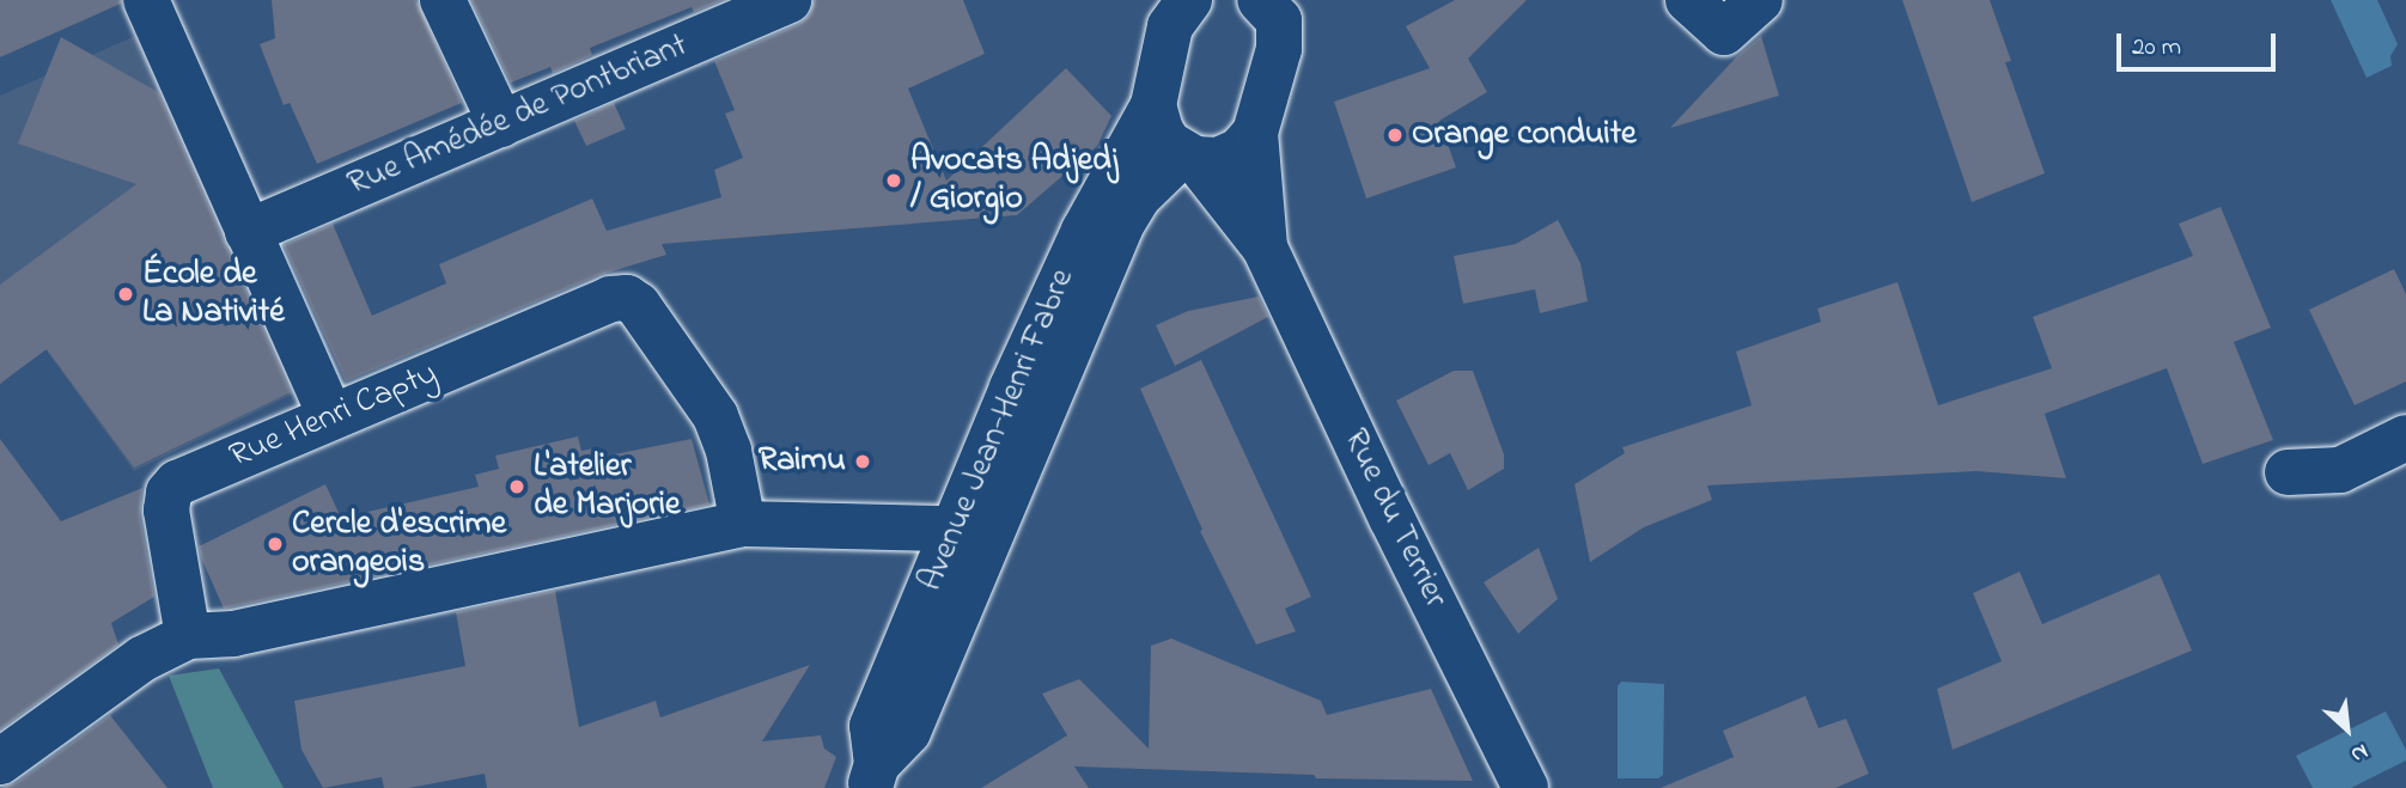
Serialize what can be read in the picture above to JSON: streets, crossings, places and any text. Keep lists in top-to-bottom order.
{
  "streets": {
    "street": [
      "Rue Amédée de Pontbriant",
      "Rue Henri Capty",
      "Avenue Jean-Henri Fabre",
      "Rue du Terrier"
    ]
  },
  "crossings": [
    ["Avenue Jean-Henri Fabre", "Rue du Terrier"]
  ],
  "places": [
    "Orange conduite",
    "Avocats Adjedj / Giorgio",
    "École de La Nativité",
    "Raimu",
    "L'atelier de Marjorie",
    "Cercle d'escrime orangeois"
  ],
  "scale_bar": "20 m",
  "north": "bottom right"
}
